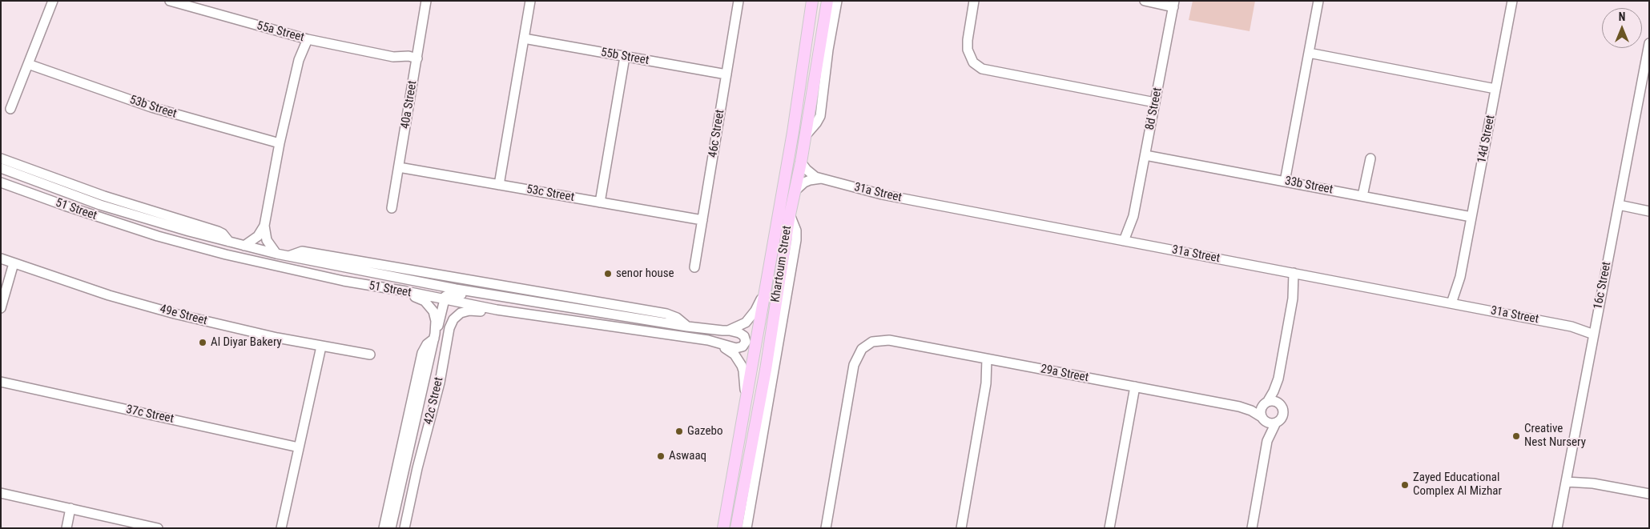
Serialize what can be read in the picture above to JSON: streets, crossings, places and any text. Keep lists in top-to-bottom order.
{
  "streets": {
    "main road": ["Khartoum Street"],
    "street": [
      "55a Street",
      "55b Street",
      "40a Street",
      "53b Street",
      "8d Street",
      "46c Street",
      "14d Street",
      "33b Street",
      "31a Street",
      "53c Street",
      "51 Street",
      "16c Street",
      "49e Street",
      "29a Street",
      "42c Street",
      "37c Street"
    ]
  },
  "crossings": [
    ["55a Street", "40a Street"],
    ["55b Street", "46c Street"],
    ["40a Street", "53c Street"],
    ["8d Street", "33b Street"],
    ["8d Street", "31a Street"],
    ["46c Street", "53c Street"],
    ["14d Street", "33b Street"],
    ["14d Street", "31a Street"],
    ["31a Street", "Khartoum Street"],
    ["31a Street", "16c Street"],
    ["51 Street", "Khartoum Street"],
    ["51 Street", "42c Street"]
  ],
  "places": [
    "senor house",
    "Al Diyar Bakery",
    "Gazebo",
    "Creative Nest Nursery",
    "Aswaaq",
    "Zayed Educational Complex Al Mizhar"
  ],
  "north": "top"
}
